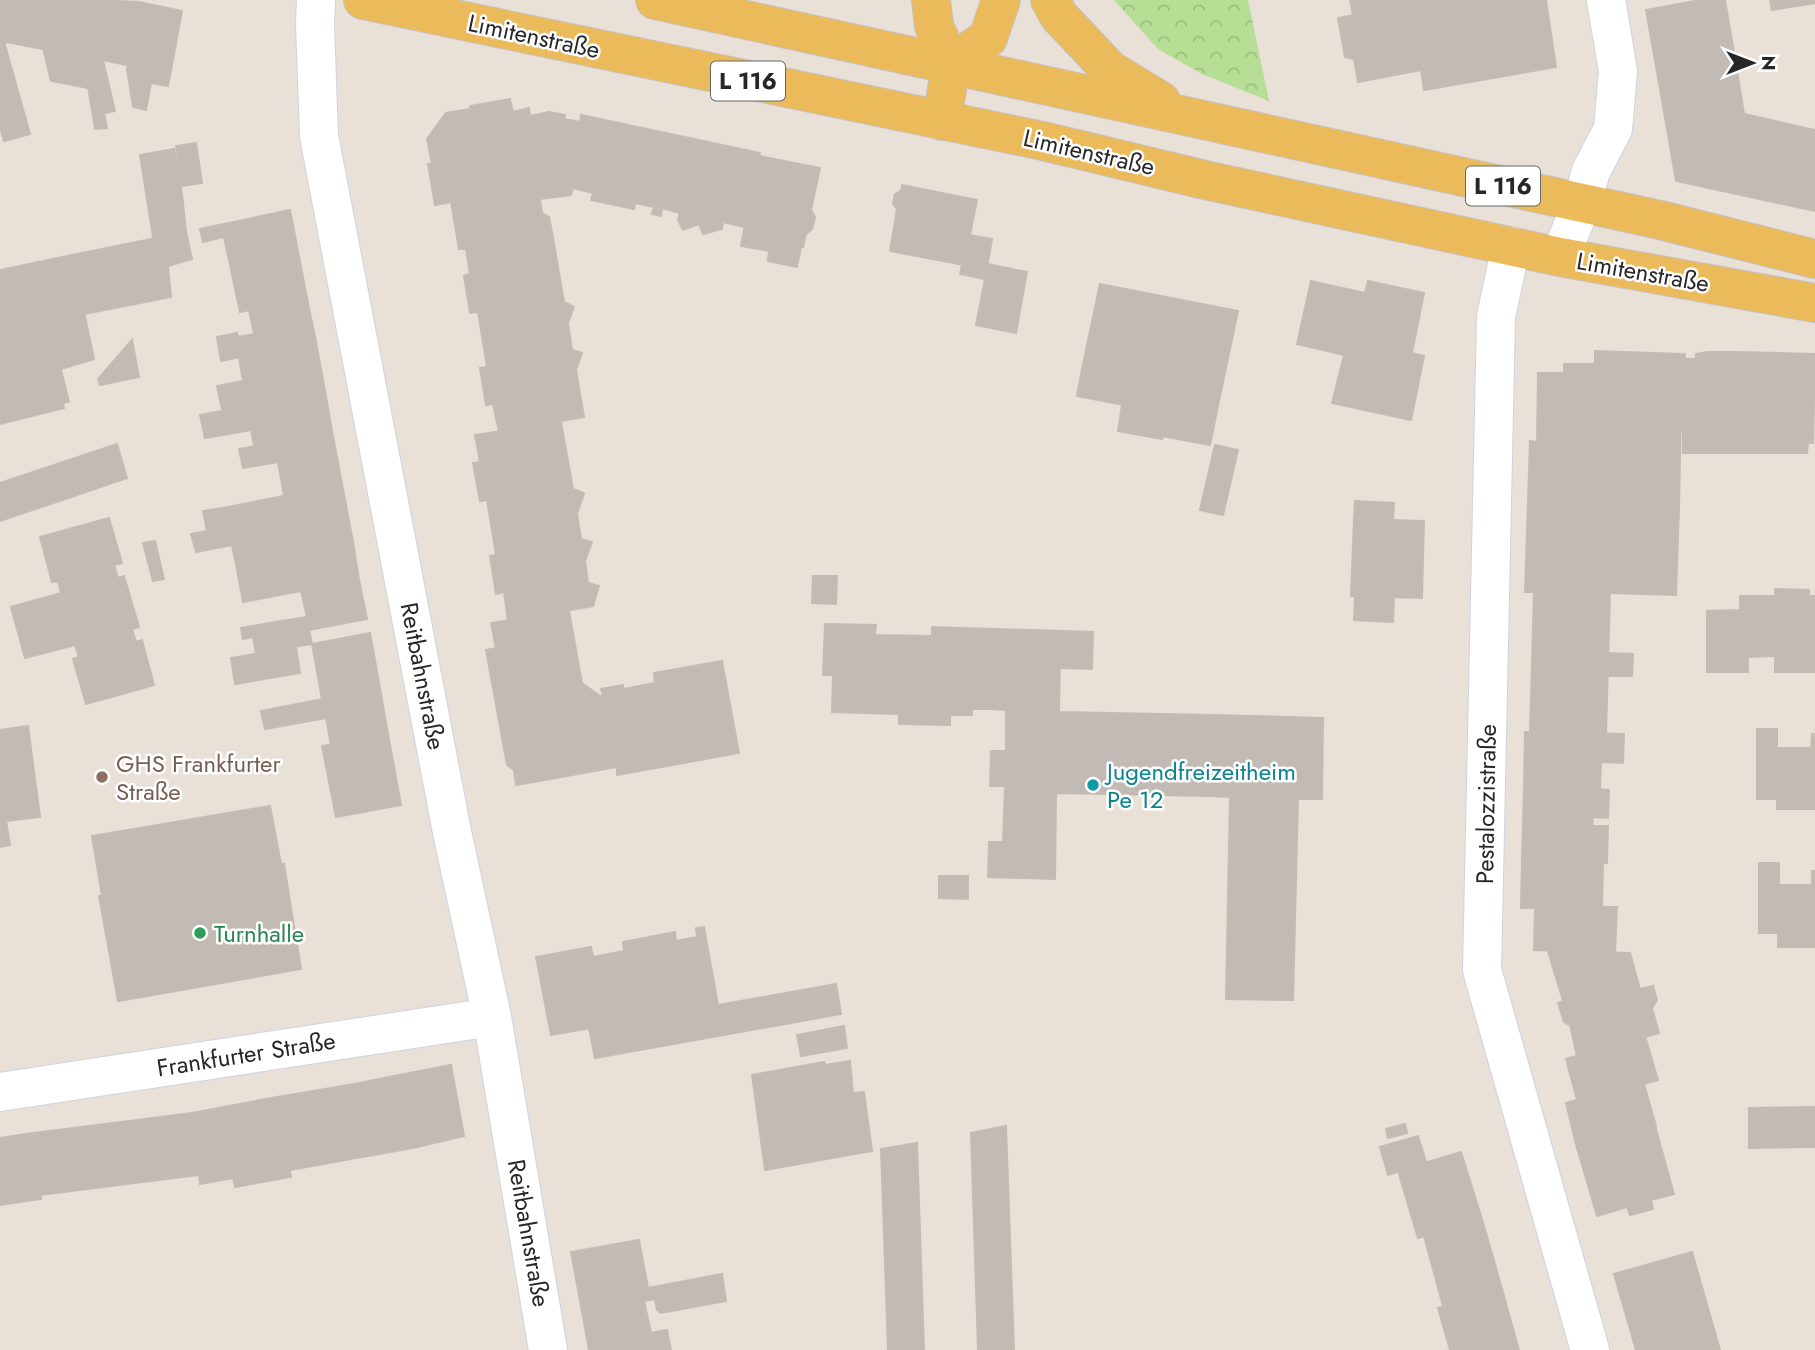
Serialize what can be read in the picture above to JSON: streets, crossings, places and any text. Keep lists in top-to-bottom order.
{
  "streets": {
    "main road": ["Limitenstraße", "L 116"],
    "street": ["Reitbahnstraße", "Pestalozzistraße", "Frankfurter Straße"]
  },
  "crossings": [
    ["Limitenstraße", "L 116"],
    ["Limitenstraße", "Pestalozzistraße"],
    ["Reitbahnstraße", "Frankfurter Straße"]
  ],
  "places": ["GHS Frankfurter Straße", "Jugendfreizeitheim Pe 12", "Turnhalle"],
  "north": "right"
}
